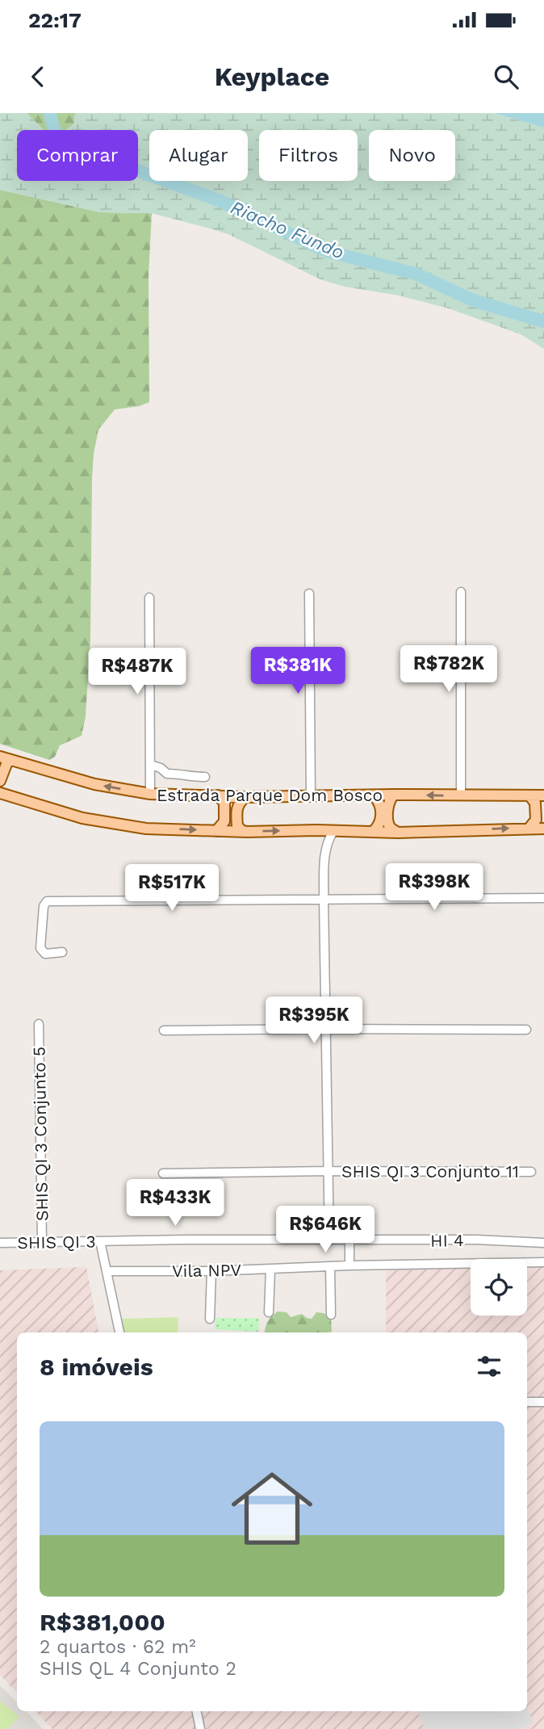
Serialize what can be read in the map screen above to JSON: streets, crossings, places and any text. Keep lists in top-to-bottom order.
{
  "streets": {
    "main road": ["Estrada Parque Dom Bosco"],
    "street": [
      "SHIS QI 3 Conjunto 5",
      "SHIS QI 3 Conjunto 11",
      "HI 4",
      "SHIS QI 3",
      "Vila NPV"
    ]
  },
  "crossings": [
    ["SHIS QI 3 Conjunto 5", "SHIS QI 3"],
    ["HI 4", "SHIS QI 3"]
  ],
  "water": ["Riacho Fundo"],
  "page": {
    "status": "22:17",
    "header": "Keyplace",
    "chip": [
      "Comprar",
      "Alugar",
      "Filtros",
      "Novo"
    ],
    "price": [
      "R$782K",
      "R$381K",
      "R$487K",
      "R$398K",
      "R$517K",
      "R$395K",
      "R$433K",
      "R$646K"
    ],
    "heading": "8 imóveis",
    "list": [
      {
        "name": "R$381,000",
        "note": "2 quartos · 62 m² · SHIS QL 4 Conjunto 2"
      }
    ]
  }
}
